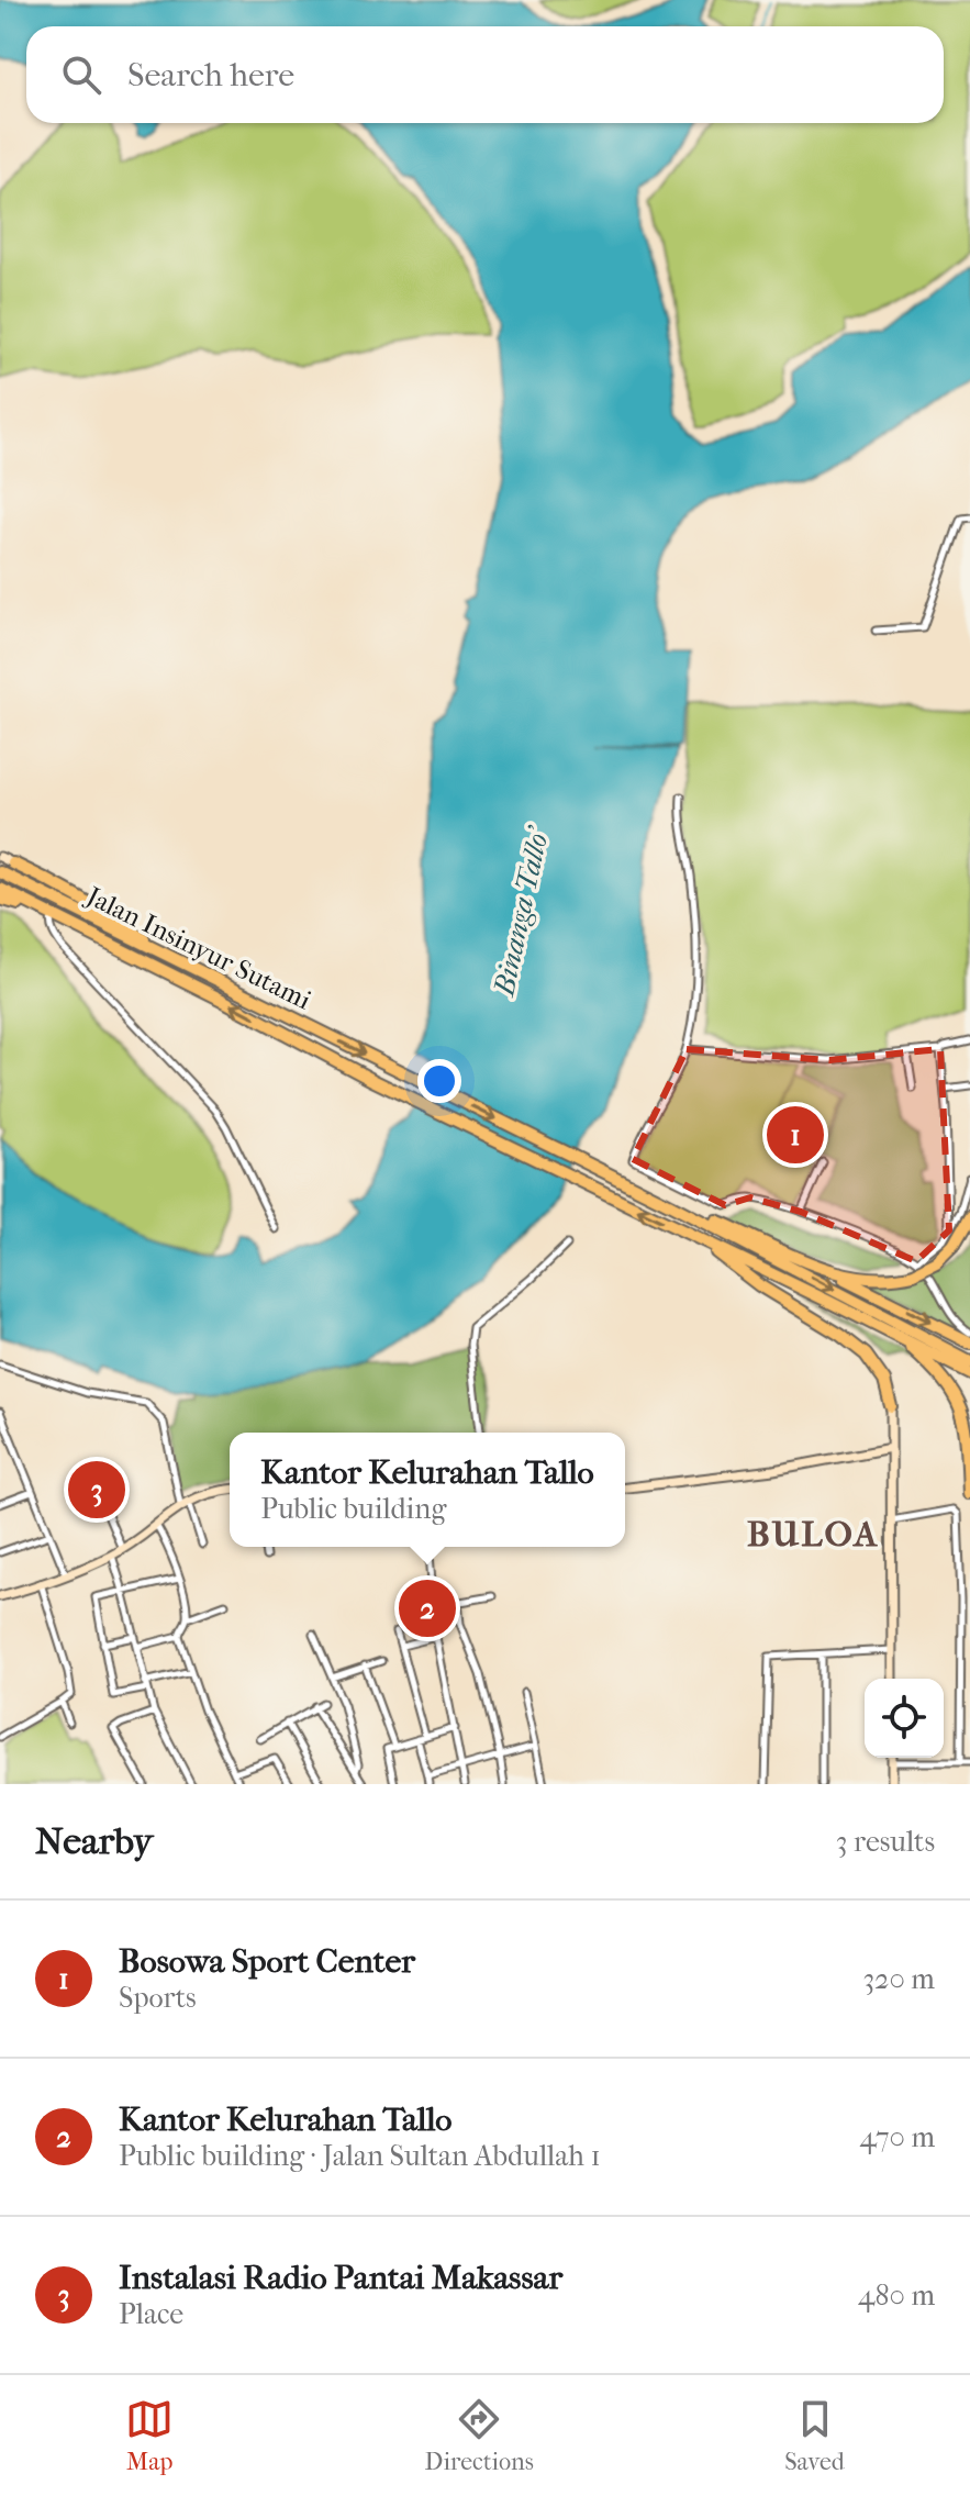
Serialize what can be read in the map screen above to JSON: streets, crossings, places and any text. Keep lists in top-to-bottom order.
{
  "streets": {
    "highway": ["Jalan Insinyur Sutami"]
  },
  "districts": ["BULOA"],
  "water": ["Binanga Tallo'"],
  "page": {
    "search": "Search here",
    "pins": ["1", "3", "2"],
    "popup": ["Kantor Kelurahan Tallo", "Public building"],
    "heading": ["Nearby", "3 results"],
    "list": [
      {
        "mark": "1",
        "name": "Bosowa Sport Center",
        "note": "Sports",
        "value": "320 m"
      },
      {
        "mark": "2",
        "name": "Kantor Kelurahan Tallo",
        "note": "Public building · Jalan Sultan Abdullah 1",
        "value": "470 m"
      },
      {
        "mark": "3",
        "name": "Instalasi Radio Pantai Makassar",
        "note": "Place",
        "value": "480 m"
      }
    ],
    "nav": ["Map", "Directions", "Saved"]
  }
}
